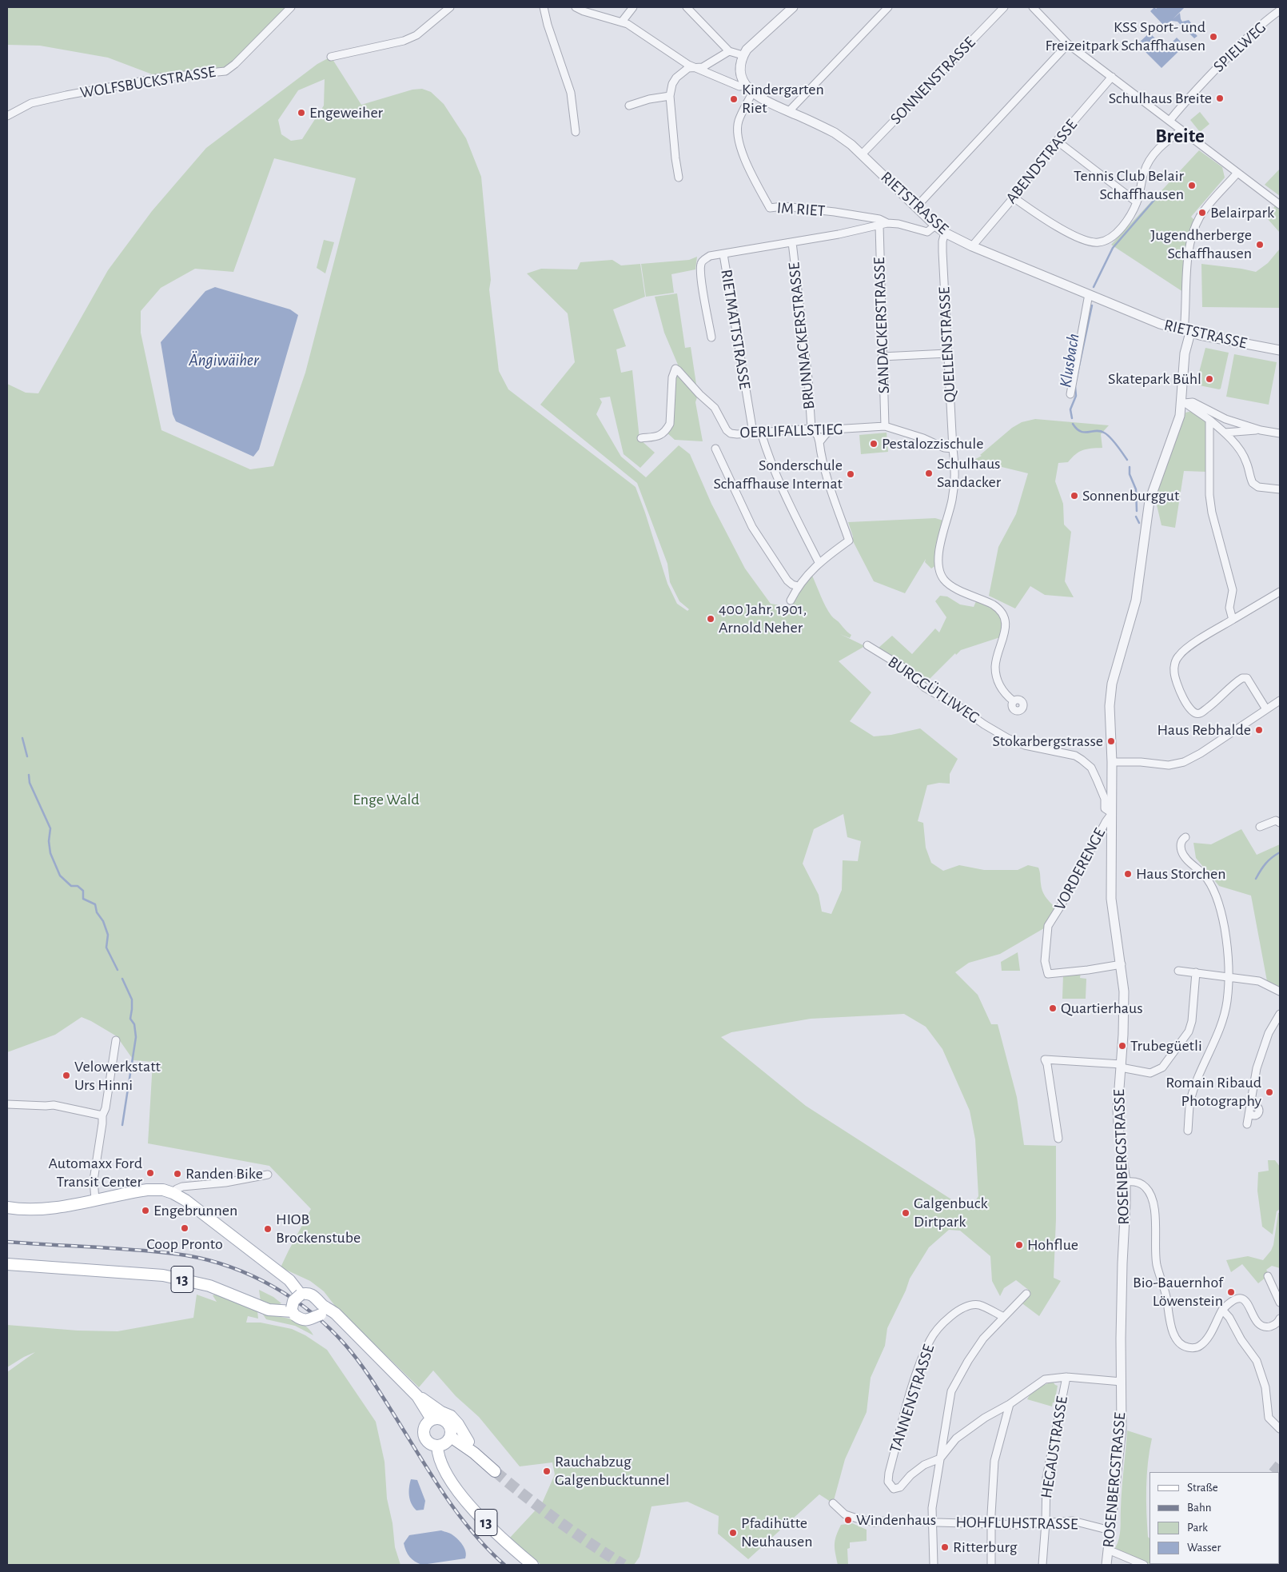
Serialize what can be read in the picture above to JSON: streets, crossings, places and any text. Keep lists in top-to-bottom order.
{
  "streets": {
    "main road": ["13"],
    "street": [
      "SPIELWEG",
      "SONNENSTRASSE",
      "WOLFSBUCKSTRASSE",
      "ABENDSTRASSE",
      "RIETSTRASSE",
      "IM RIET",
      "SANDACKERSTRASSE",
      "RIETMATTSTRASSE",
      "BRUNNACKERSTRASSE",
      "QUELLENSTRASSE",
      "OERLIFALLSTIEG",
      "BURGGÜTLIWEG",
      "VORDERENGE",
      "ROSENBERGSTRASSE",
      "TANNENSTRASSE",
      "HEGAUSTRASSE",
      "HOHFLUHSTRASSE"
    ]
  },
  "crossings": [
    ["SONNENSTRASSE", "RIETSTRASSE"],
    ["ABENDSTRASSE", "RIETSTRASSE"],
    ["RIETSTRASSE", "IM RIET"],
    ["RIETSTRASSE", "QUELLENSTRASSE"],
    ["SANDACKERSTRASSE", "OERLIFALLSTIEG"],
    ["RIETMATTSTRASSE", "OERLIFALLSTIEG"],
    ["BRUNNACKERSTRASSE", "OERLIFALLSTIEG"],
    ["QUELLENSTRASSE", "OERLIFALLSTIEG"],
    ["BURGGÜTLIWEG", "VORDERENGE"],
    ["VORDERENGE", "ROSENBERGSTRASSE"],
    ["ROSENBERGSTRASSE", "HOHFLUHSTRASSE"],
    ["HEGAUSTRASSE", "HOHFLUHSTRASSE"]
  ],
  "districts": ["Breite"],
  "water": ["Ängiwäiher", "Klusbach"],
  "parks": ["Enge Wald"],
  "places": [
    "KSS Sport- und Freizeitpark Schaffhausen",
    "Schulhaus Breite",
    "Kindergarten Riet",
    "Engeweiher",
    "Tennis Club Belair Schaffhausen",
    "Belairpark",
    "Jugendherberge Schaffhausen",
    "Skatepark Bühl",
    "Pestalozzischule",
    "Schulhaus Sandacker",
    "Sonderschule Schaffhause Internat",
    "Sonnenburggut",
    "400 Jahr, 1901, Arnold Neher",
    "Haus Rebhalde",
    "Stokarbergstrasse",
    "Haus Storchen",
    "Quartierhaus",
    "Trubegüetli",
    "Velowerkstatt Urs Hinni",
    "Romain Ribaud Photography",
    "Automaxx Ford Transit Center",
    "Randen Bike",
    "Engebrunnen",
    "Galgenbuck Dirtpark",
    "Coop Pronto",
    "HIOB Brockenstube",
    "Hohflue",
    "Bio-Bauernhof Löwenstein",
    "Rauchabzug Galgenbucktunnel",
    "Windenhaus",
    "Pfadihütte Neuhausen",
    "Ritterburg"
  ],
  "legend": [
    "Straße",
    "Bahn",
    "Park",
    "Wasser"
  ]
}
